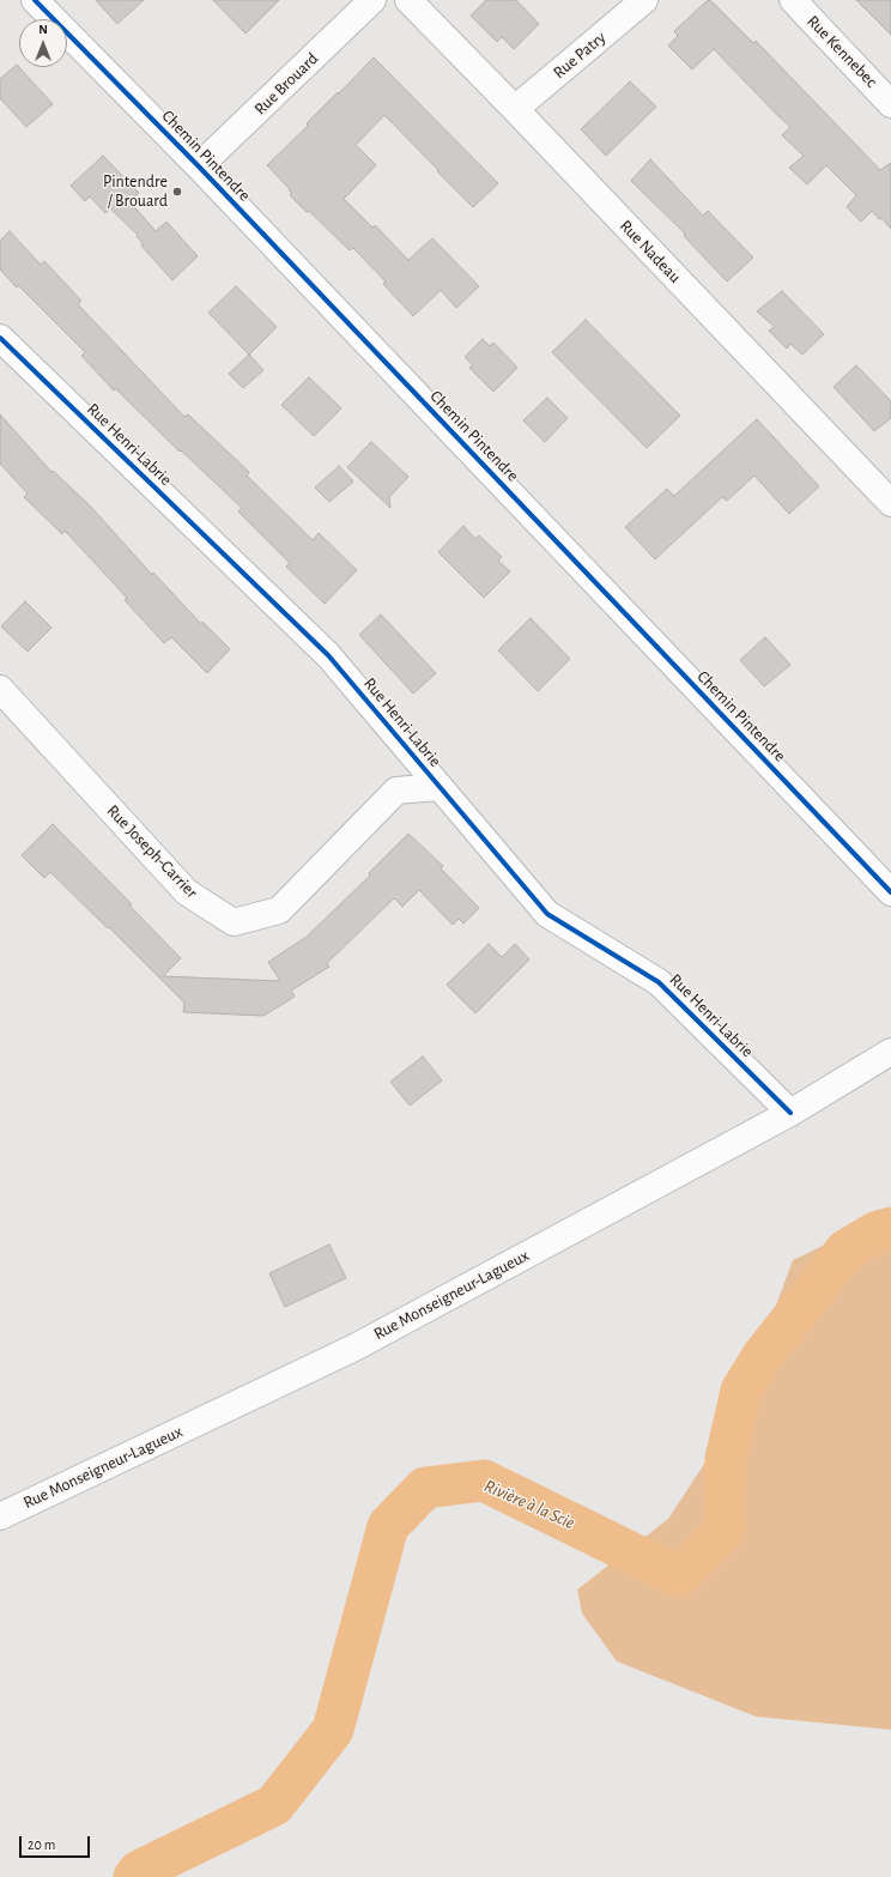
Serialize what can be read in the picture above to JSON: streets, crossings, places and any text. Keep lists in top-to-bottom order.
{
  "streets": {
    "street": [
      "Rue Kennebec",
      "Rue Patry",
      "Rue Brouard",
      "Chemin Pintendre",
      "Rue Nadeau",
      "Rue Henri-Labrie",
      "Rue Joseph-Carrier",
      "Rue Monseigneur-Lagueux"
    ]
  },
  "crossings": [
    ["Rue Patry", "Rue Nadeau"],
    ["Rue Brouard", "Chemin Pintendre"],
    ["Rue Henri-Labrie", "Rue Joseph-Carrier"],
    ["Rue Henri-Labrie", "Rue Monseigneur-Lagueux"]
  ],
  "water": ["Rivière à la Scie"],
  "places": ["Pintendre / Brouard"],
  "scale_bar": "20 m",
  "north": "top"
}
